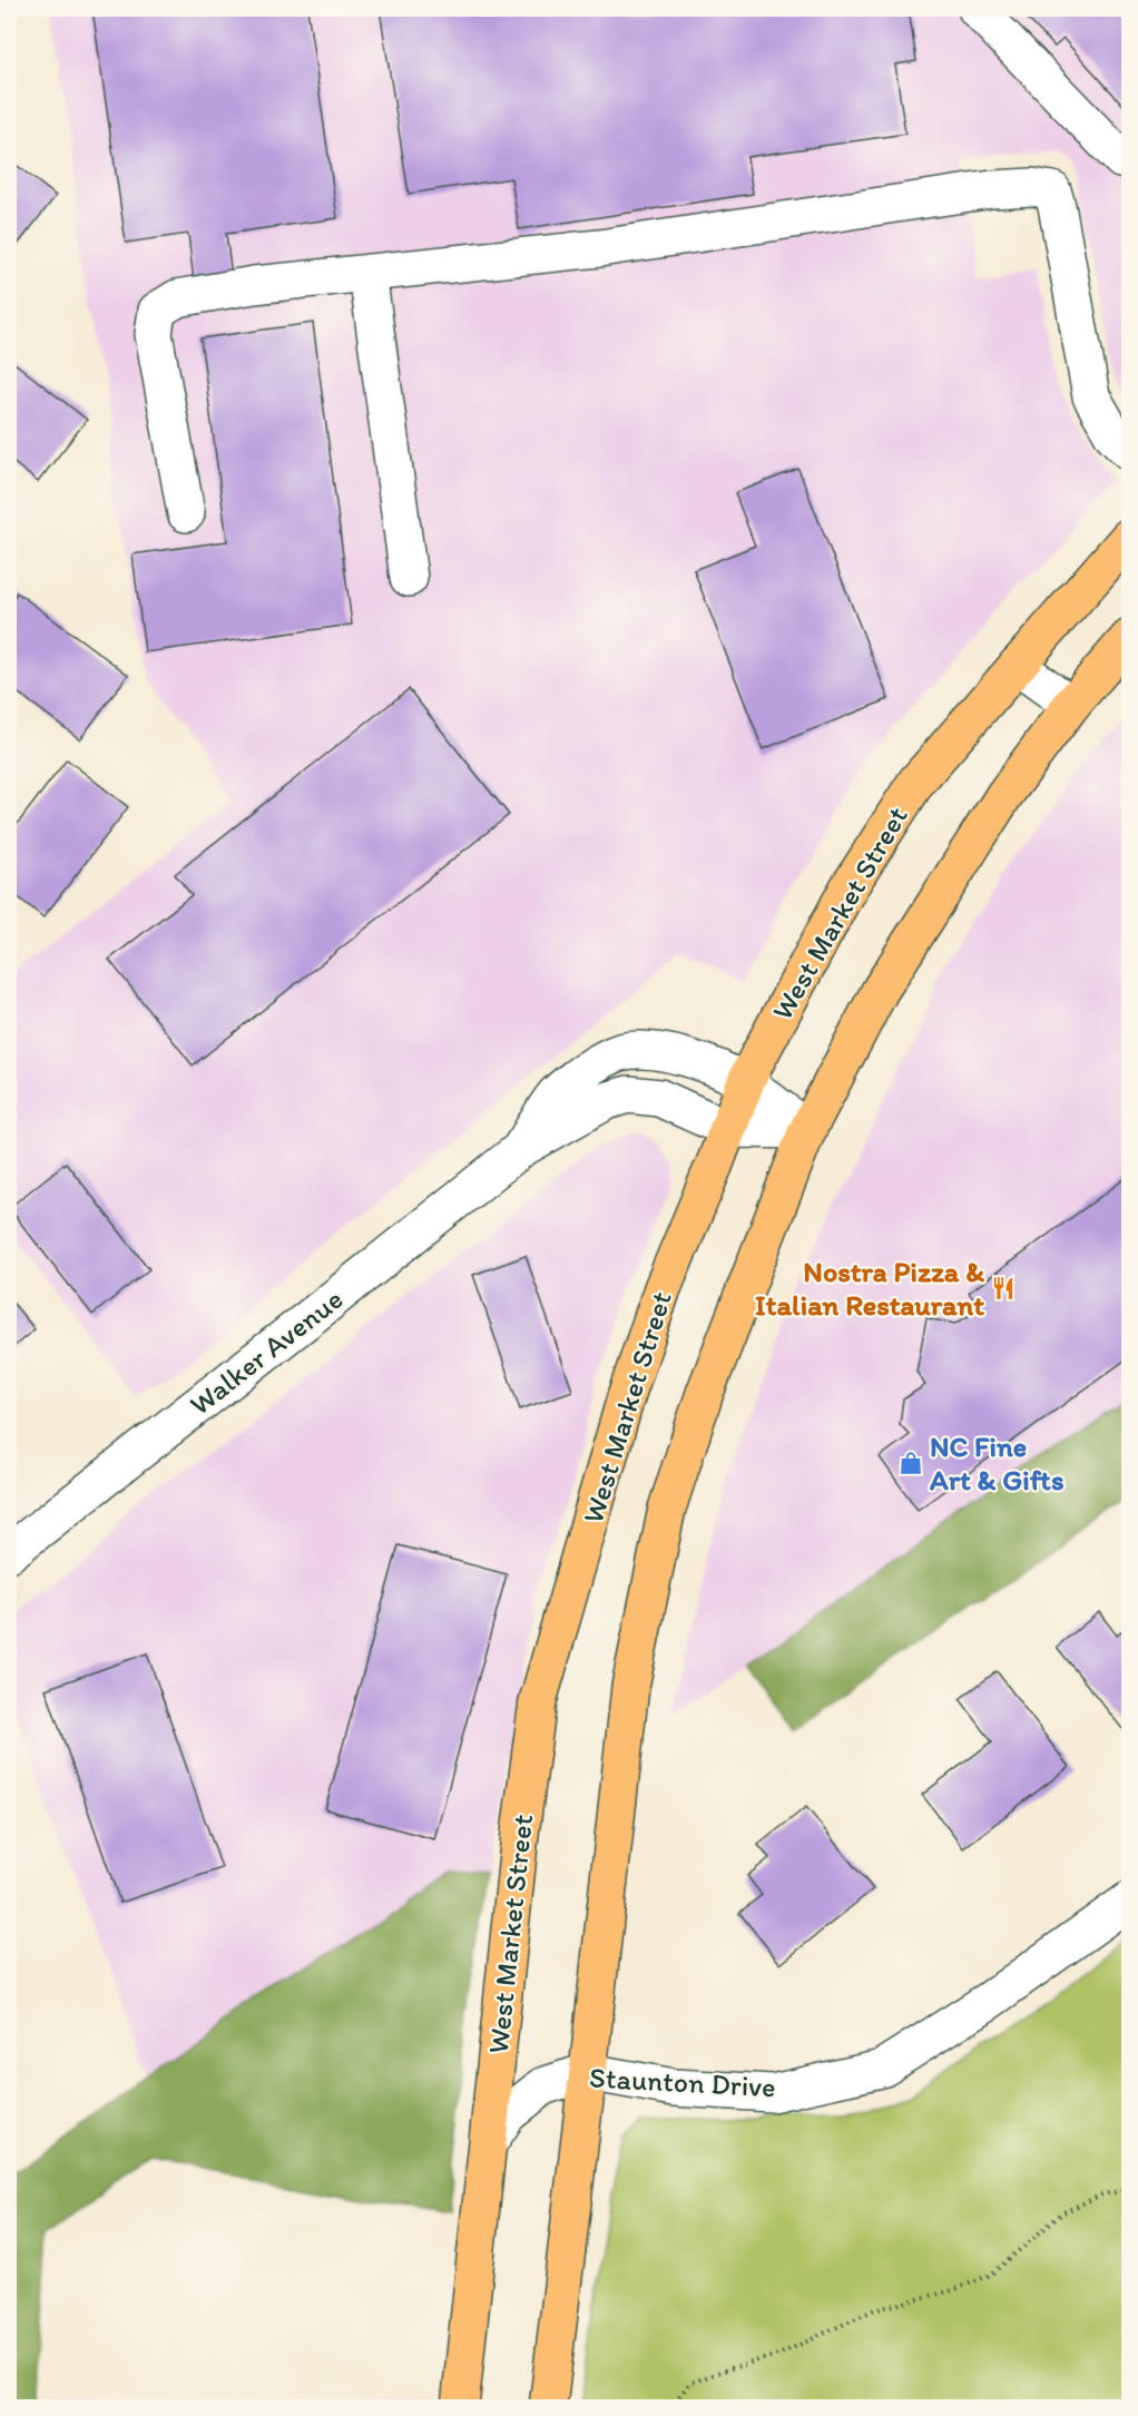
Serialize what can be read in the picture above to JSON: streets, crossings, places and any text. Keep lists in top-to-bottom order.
{
  "streets": {
    "main road": ["West Market Street"],
    "street": ["Walker Avenue", "Staunton Drive"]
  },
  "crossings": [
    ["West Market Street", "Walker Avenue"],
    ["West Market Street", "Staunton Drive"]
  ],
  "places": {
    "restaurant": ["Nostra Pizza & Italian Restaurant"],
    "shop": ["NC Fine Art & Gifts"]
  }
}
